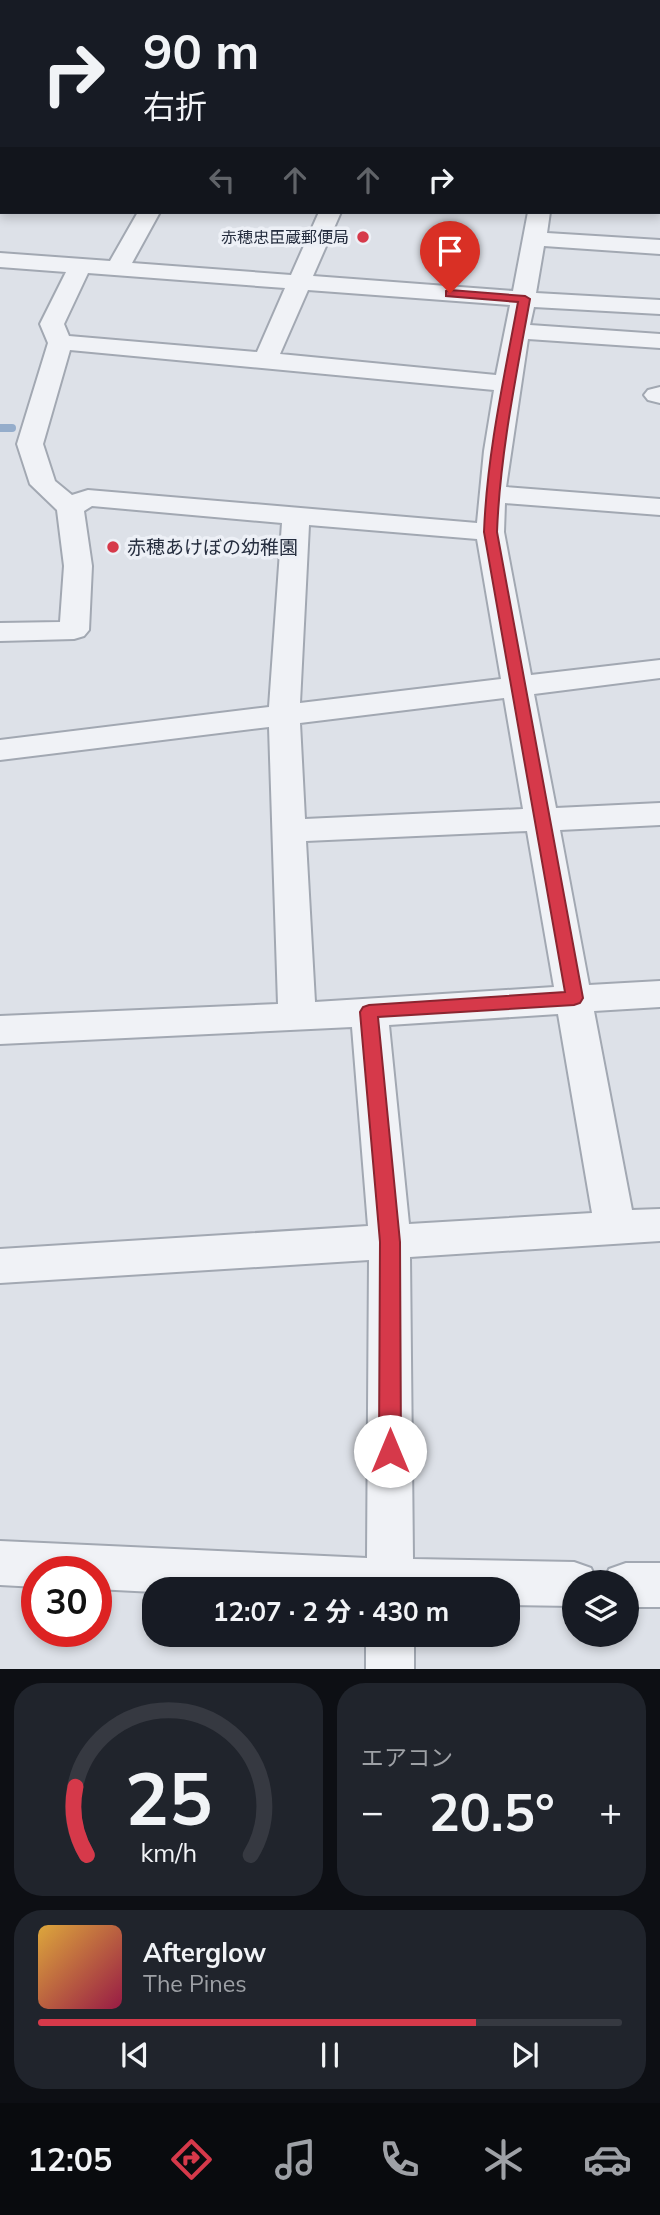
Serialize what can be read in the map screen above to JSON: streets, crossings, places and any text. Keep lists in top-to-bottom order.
{
  "places": ["赤穂忠臣蔵郵便局", "赤穂あけぼの幼稚園"],
  "page": {
    "turn": ["90 m", "右折"],
    "limit": "30",
    "trip": "12:07 · 2 分 · 430 m",
    "tile": "エアコン",
    "heat": ["−", "20.5°", "+"],
    "song": ["Afterglow", "The Pines"],
    "tabs": "12:05",
    "gauge": ["25", "km/h"]
  }
}
